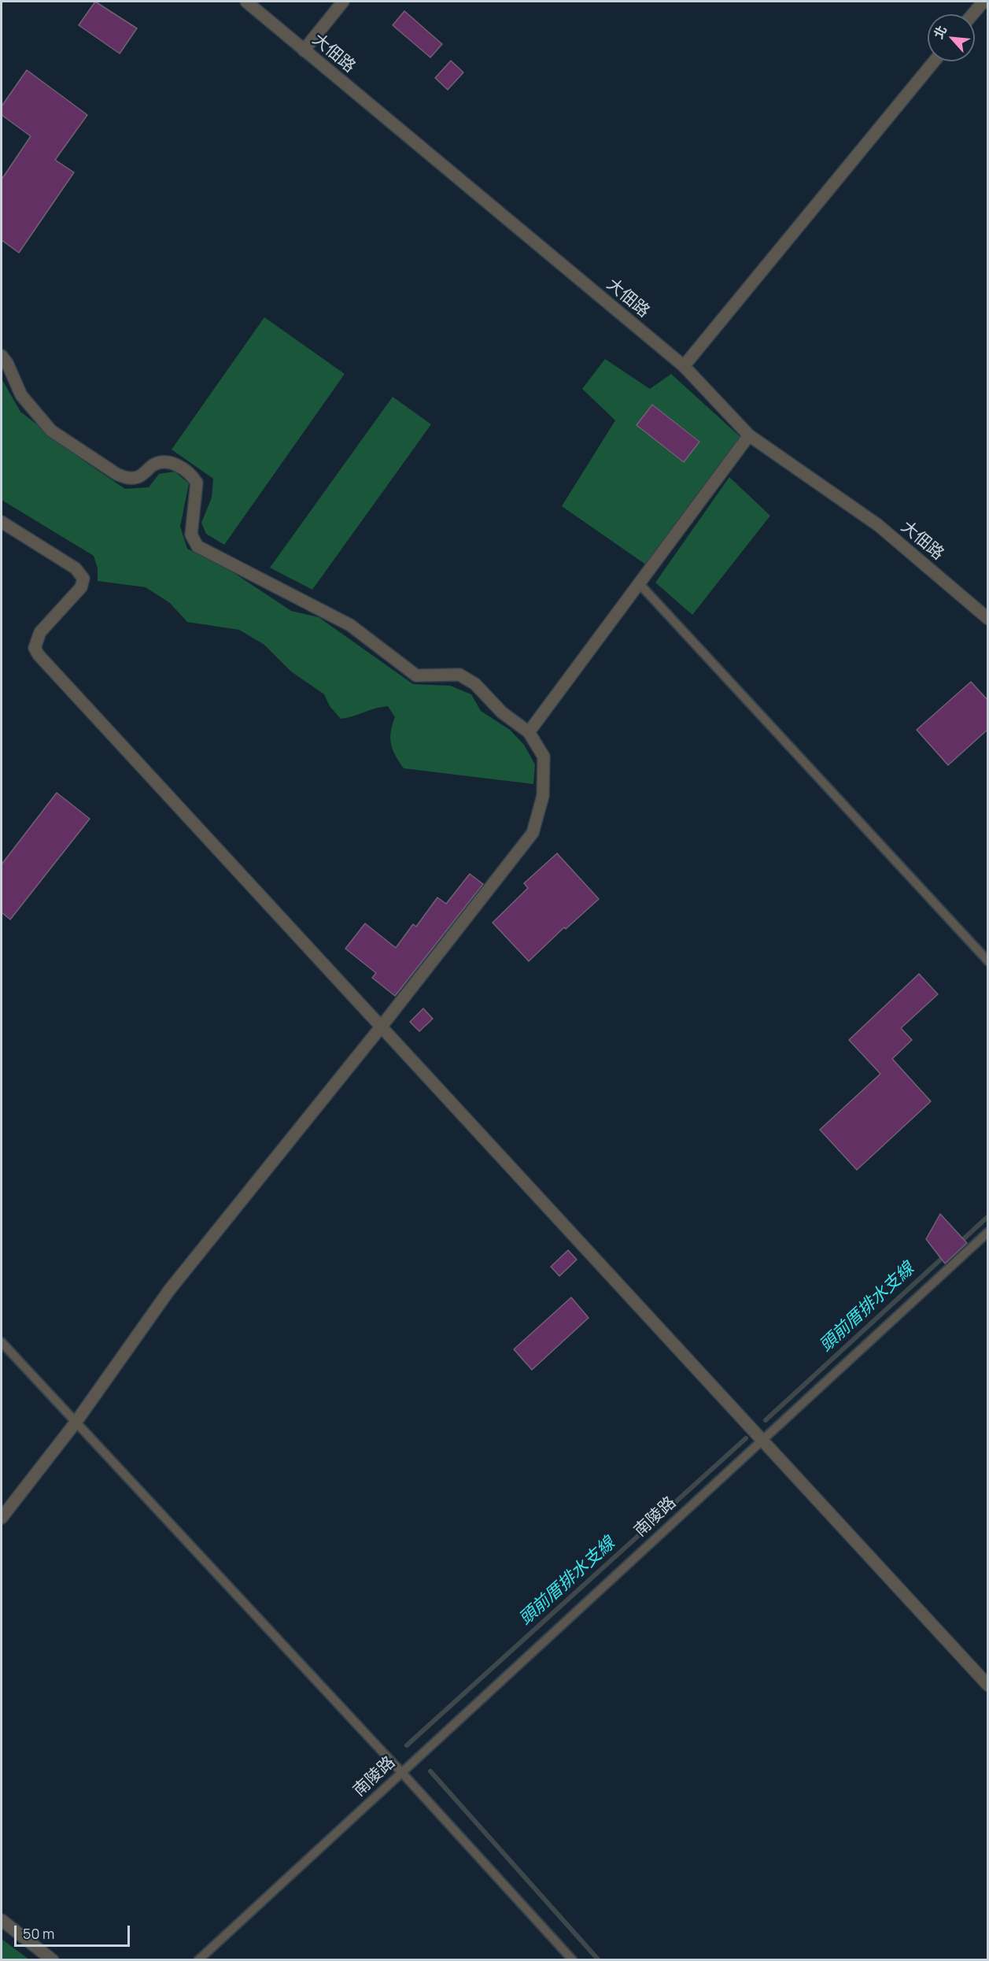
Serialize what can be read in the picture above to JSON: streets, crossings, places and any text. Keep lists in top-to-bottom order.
{
  "streets": {
    "street": ["大佃路"],
    "lane": ["南陵路"]
  },
  "water": ["頭前厝排水支線"],
  "scale_bar": "50 m",
  "north": "top left"
}
